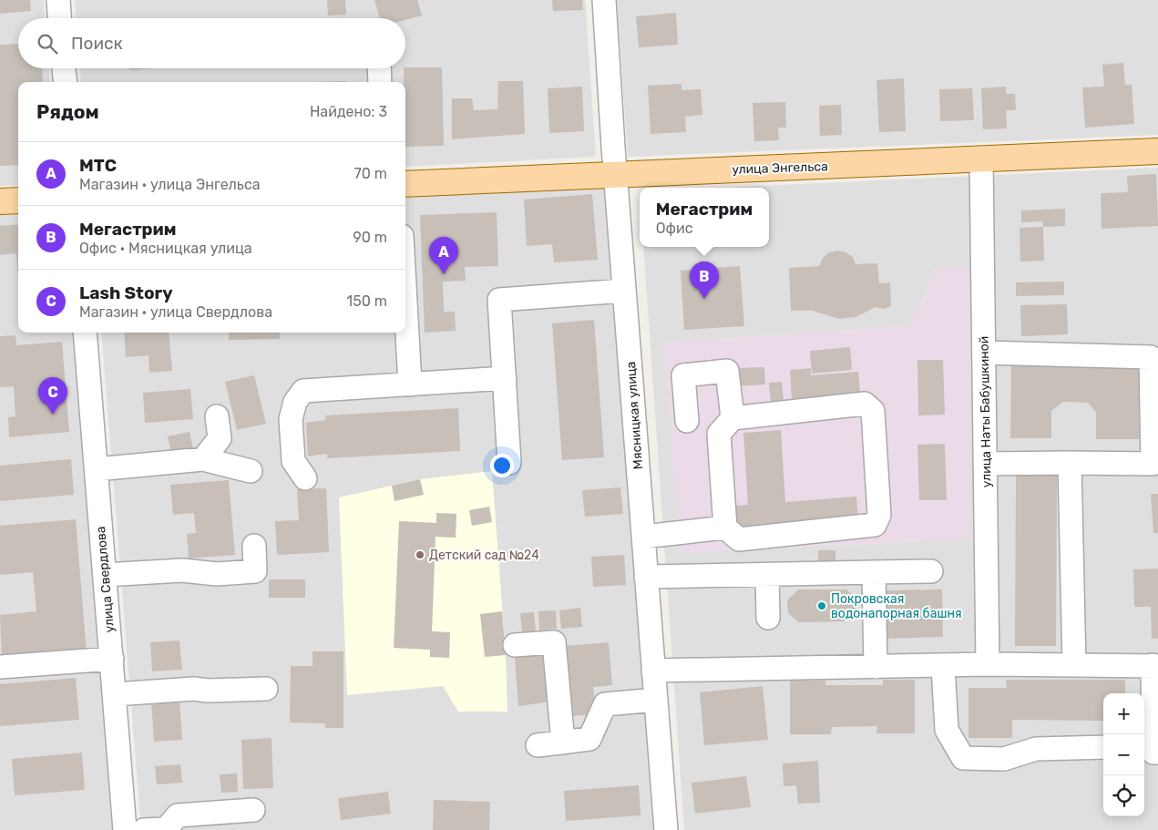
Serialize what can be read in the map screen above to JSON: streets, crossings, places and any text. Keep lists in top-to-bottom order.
{
  "streets": {
    "main road": ["улица Энгельса"],
    "street": ["улица Наты Бабушкиной", "Мясницкая улица", "улица Свердлова"]
  },
  "crossings": [
    ["улица Энгельса", "улица Наты Бабушкиной"],
    ["улица Энгельса", "Мясницкая улица"]
  ],
  "places": ["Детский сад №24", "Покровская водонапорная башня"],
  "page": {
    "search": "Поиск",
    "heading": ["Рядом", "Найдено: 3"],
    "list": [
      {
        "mark": "A",
        "name": "МТС",
        "note": "Магазин · улица Энгельса",
        "value": "70 m"
      },
      {
        "mark": "B",
        "name": "Мегастрим",
        "note": "Офис · Мясницкая улица",
        "value": "90 m"
      },
      {
        "mark": "C",
        "name": "Lash Story",
        "note": "Магазин · улица Свердлова",
        "value": "150 m"
      }
    ],
    "popup": ["Мегастрим", "Офис"],
    "pins": ["A", "B", "C"],
    "map_buttons": ["+", "−"]
  }
}
